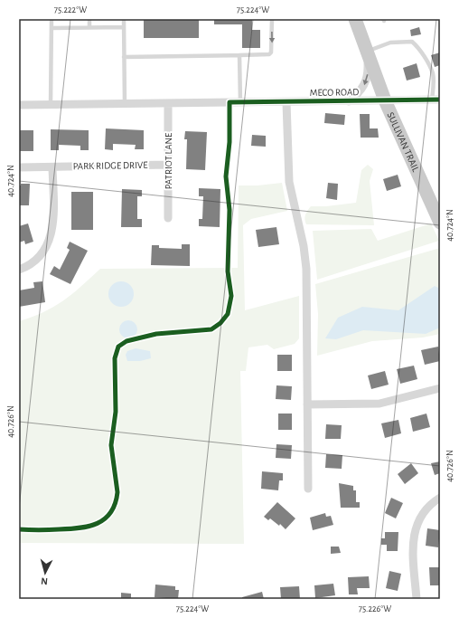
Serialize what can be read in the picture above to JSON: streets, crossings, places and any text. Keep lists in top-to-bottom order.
{
  "streets": {
    "main road": ["SULLIVAN TRAIL"],
    "street": ["MECO ROAD", "PATRIOT LANE", "PARK RIDGE DRIVE"]
  },
  "crossings": [
    ["MECO ROAD", "SULLIVAN TRAIL"],
    ["MECO ROAD", "PATRIOT LANE"],
    ["PATRIOT LANE", "PARK RIDGE DRIVE"]
  ],
  "north": "bottom",
  "coordinates": [
    "75.222°W",
    "75.224°W",
    "40.724°N",
    "40.726°N",
    "75.226°W"
  ]
}
